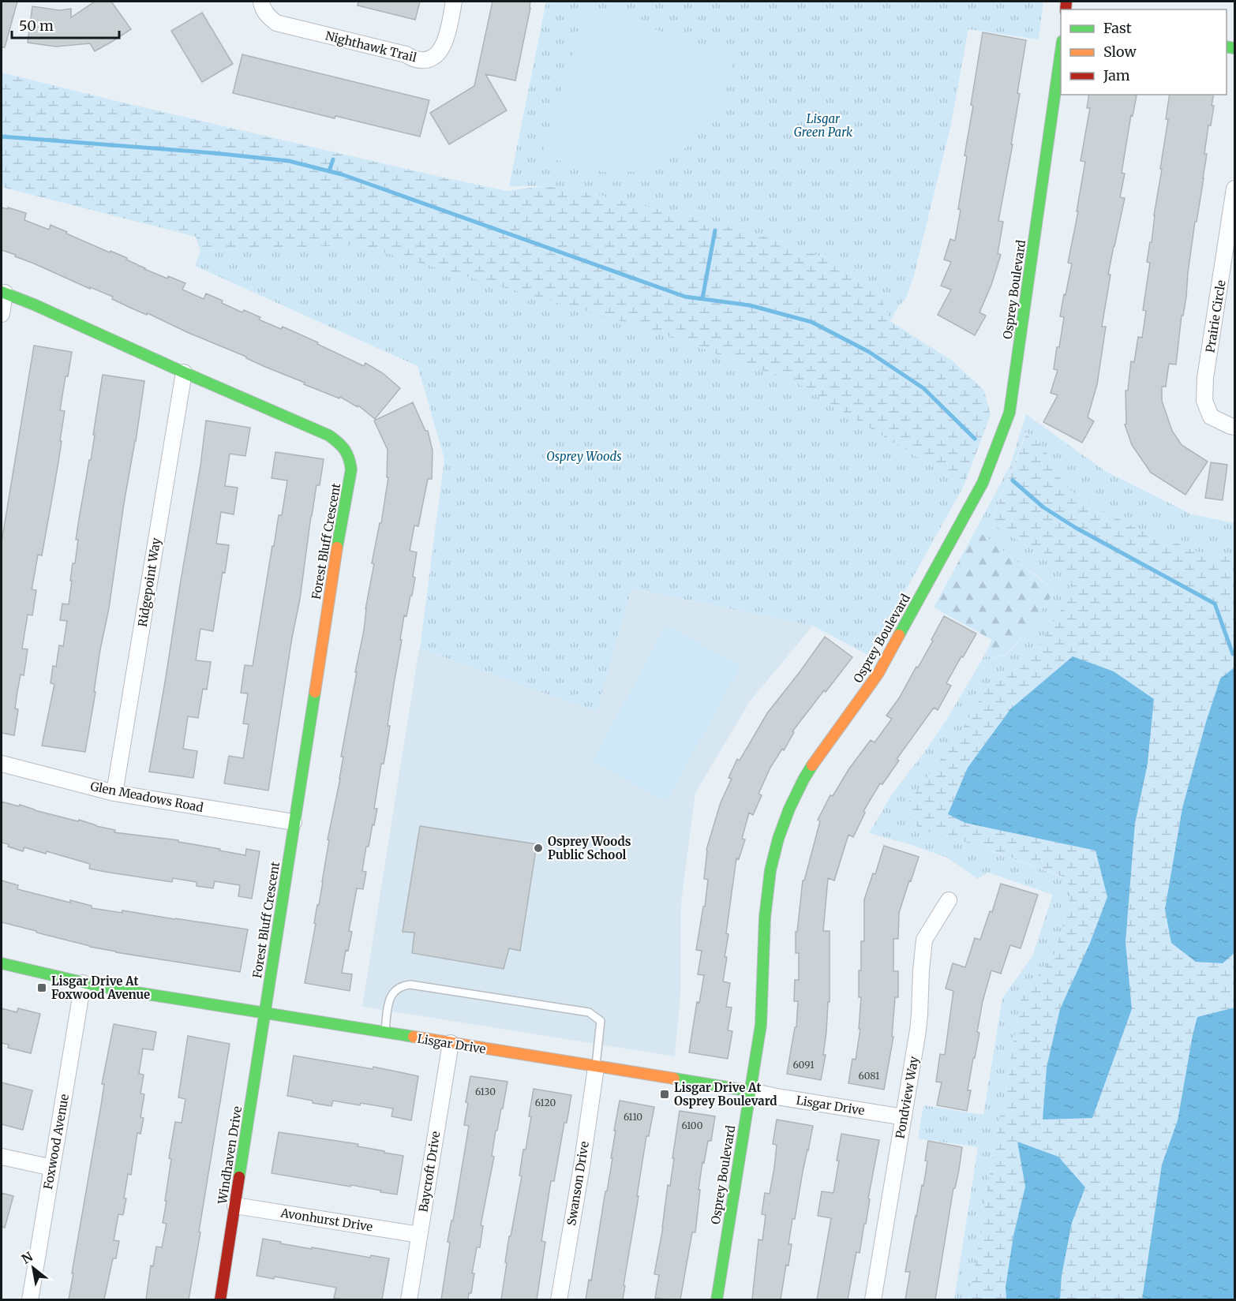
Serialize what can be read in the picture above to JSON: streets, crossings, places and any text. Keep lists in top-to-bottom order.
{
  "streets": {
    "street": [
      "Nighthawk Trail",
      "Osprey Boulevard",
      "Prairie Circle",
      "Forest Bluff Crescent",
      "Ridgepoint Way",
      "Glen Meadows Road",
      "Lisgar Drive",
      "Pondview Way",
      "Foxwood Avenue",
      "Windhaven Drive",
      "Baycroft Drive",
      "Swanson Drive",
      "Avonhurst Drive"
    ]
  },
  "crossings": [
    ["Osprey Boulevard", "Lisgar Drive"],
    ["Forest Bluff Crescent", "Ridgepoint Way"],
    ["Forest Bluff Crescent", "Glen Meadows Road"],
    ["Forest Bluff Crescent", "Lisgar Drive"],
    ["Forest Bluff Crescent", "Windhaven Drive"],
    ["Ridgepoint Way", "Glen Meadows Road"],
    ["Lisgar Drive", "Pondview Way"],
    ["Lisgar Drive", "Foxwood Avenue"],
    ["Lisgar Drive", "Windhaven Drive"],
    ["Lisgar Drive", "Baycroft Drive"],
    ["Lisgar Drive", "Swanson Drive"],
    ["Windhaven Drive", "Avonhurst Drive"],
    ["Baycroft Drive", "Avonhurst Drive"]
  ],
  "parks": ["Lisgar Green Park", "Osprey Woods"],
  "places": {
    "other": ["Osprey Woods Public School"],
    "transit": ["Lisgar Drive At Foxwood Avenue", "Lisgar Drive At Osprey Boulevard"]
  },
  "house_numbers": [
    "6091",
    "6081",
    "6130",
    "6120",
    "6110",
    "6100"
  ],
  "legend": ["Fast", "Slow", "Jam"],
  "scale_bar": "50 m",
  "north": "top left"
}
